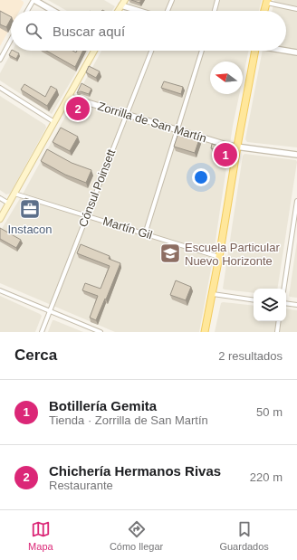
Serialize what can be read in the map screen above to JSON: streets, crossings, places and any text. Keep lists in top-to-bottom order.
{
  "streets": {
    "street": ["Zorrilla de San Martín", "Cónsul Poinsett", "Martín Gil"]
  },
  "crossings": [
    ["Zorrilla de San Martín", "Cónsul Poinsett"],
    ["Cónsul Poinsett", "Martín Gil"]
  ],
  "places": {
    "office": ["Instacon"],
    "school or university": ["Escuela Particular Nuevo Horizonte"]
  },
  "north": "left",
  "page": {
    "search": "Buscar aquí",
    "pins": ["2", "1"],
    "heading": ["Cerca", "2 resultados"],
    "list": [
      {
        "mark": "1",
        "name": "Botillería Gemita",
        "note": "Tienda · Zorrilla de San Martín",
        "value": "50 m"
      },
      {
        "mark": "2",
        "name": "Chichería Hermanos Rivas",
        "note": "Restaurante",
        "value": "220 m"
      }
    ],
    "nav": ["Mapa", "Cómo llegar", "Guardados"]
  }
}
